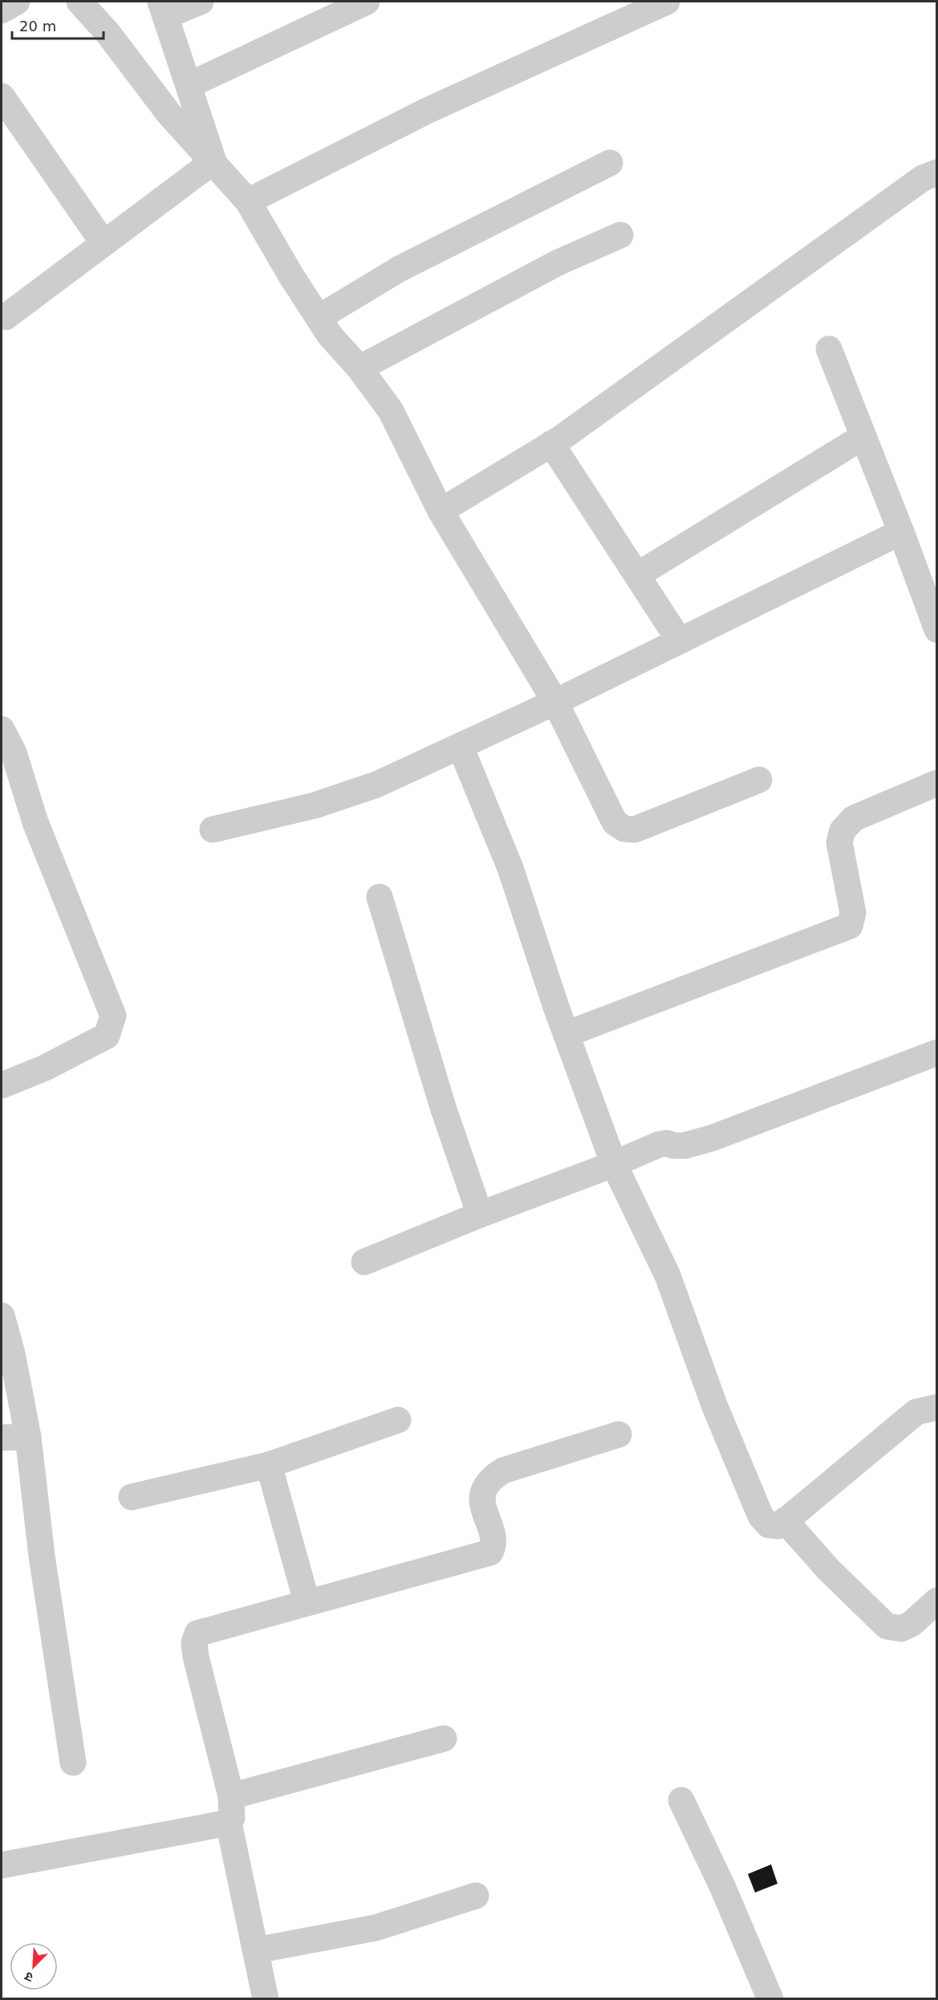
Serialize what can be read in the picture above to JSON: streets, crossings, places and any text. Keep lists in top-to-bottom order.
{
  "scale_bar": "20 m",
  "north": "bottom left"
}
